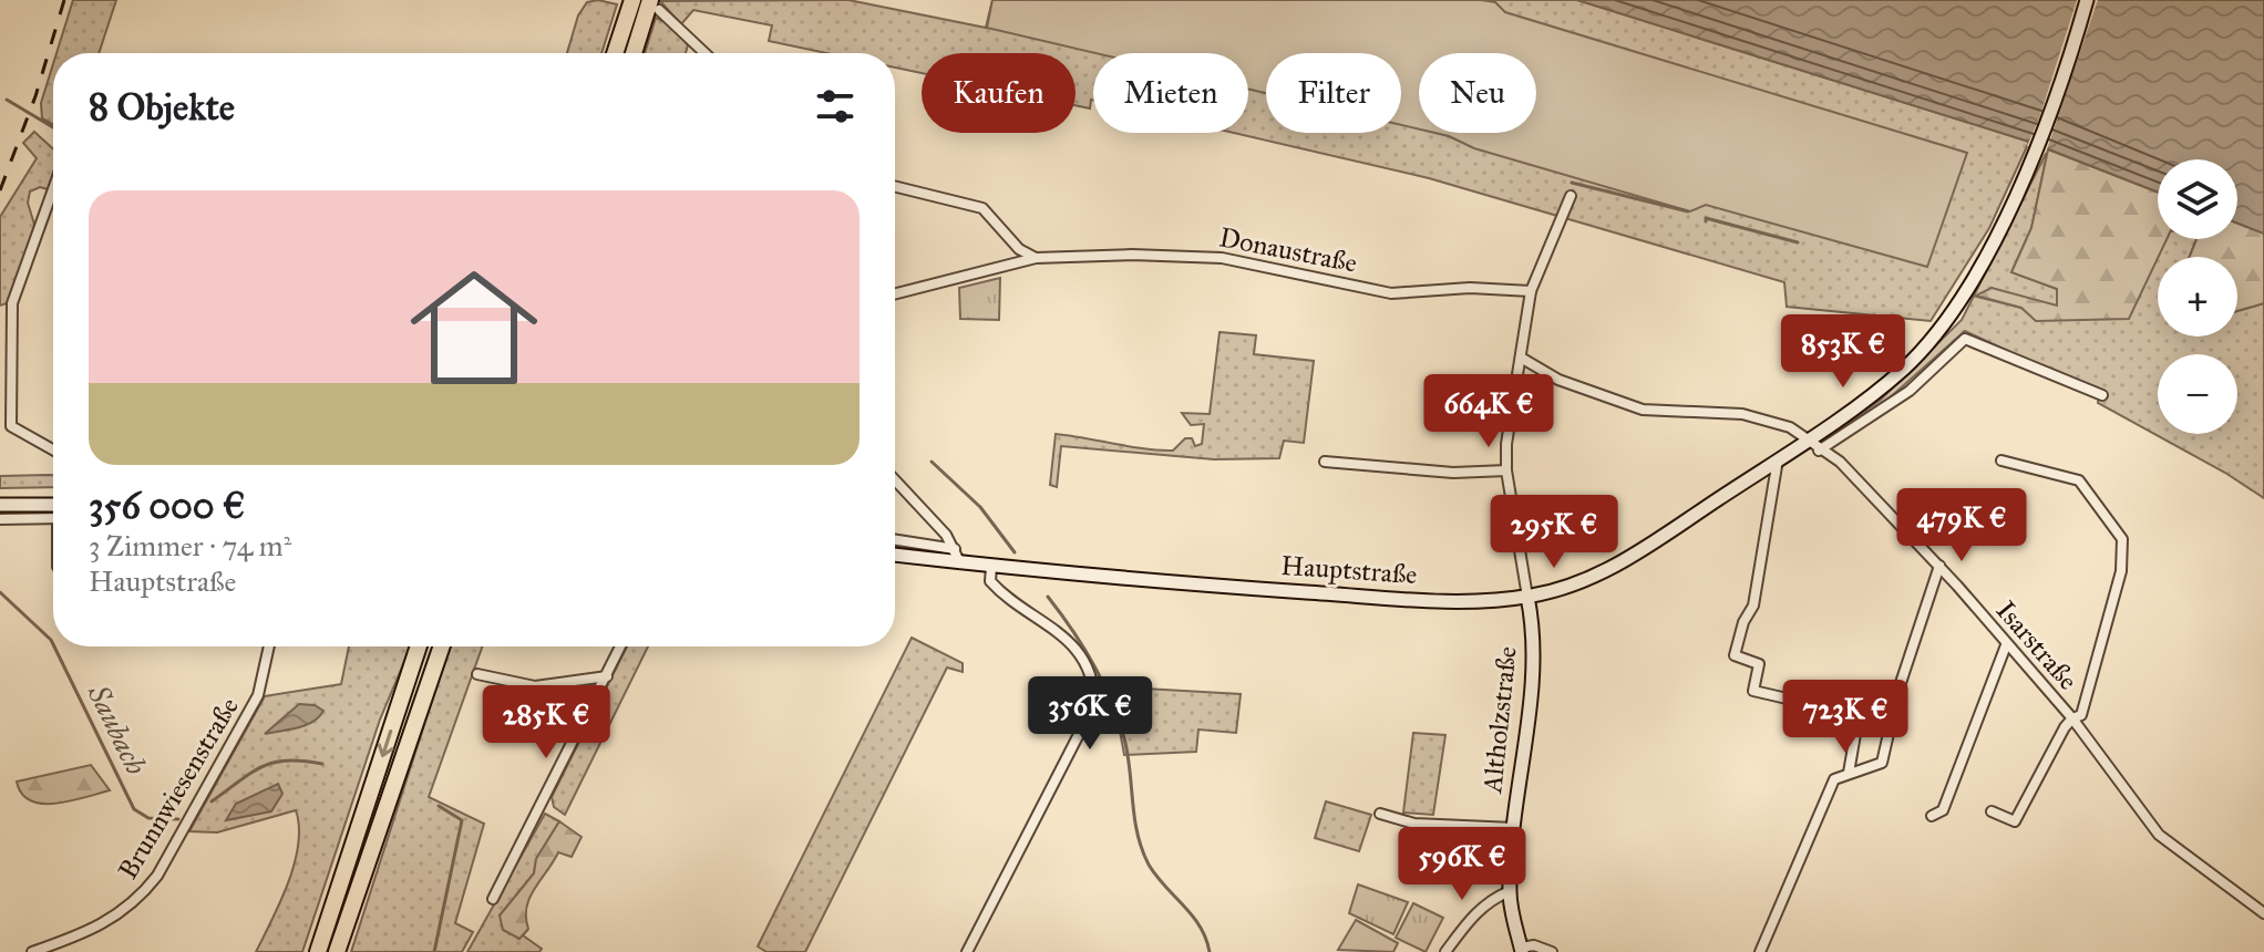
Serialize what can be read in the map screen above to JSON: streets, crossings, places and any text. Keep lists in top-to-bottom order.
{
  "streets": {
    "main road": ["Hauptstraße", "Altholzstraße"],
    "street": ["Donaustraße", "Isarstraße", "Brunnwiesenstraße"]
  },
  "crossings": [
    ["Hauptstraße", "Isarstraße"],
    ["Hauptstraße", "Altholzstraße"]
  ],
  "water": ["Saubach"],
  "page": {
    "chip": [
      "Kaufen",
      "Mieten",
      "Filter",
      "Neu"
    ],
    "heading": "8 Objekte",
    "map_buttons": ["+", "−"],
    "list": [
      {
        "name": "356 000 €",
        "note": "3 Zimmer · 74 m² · Hauptstraße"
      }
    ],
    "price": [
      "853K €",
      "664K €",
      "479K €",
      "295K €",
      "356K €",
      "723K €",
      "285K €",
      "596K €"
    ]
  }
}
